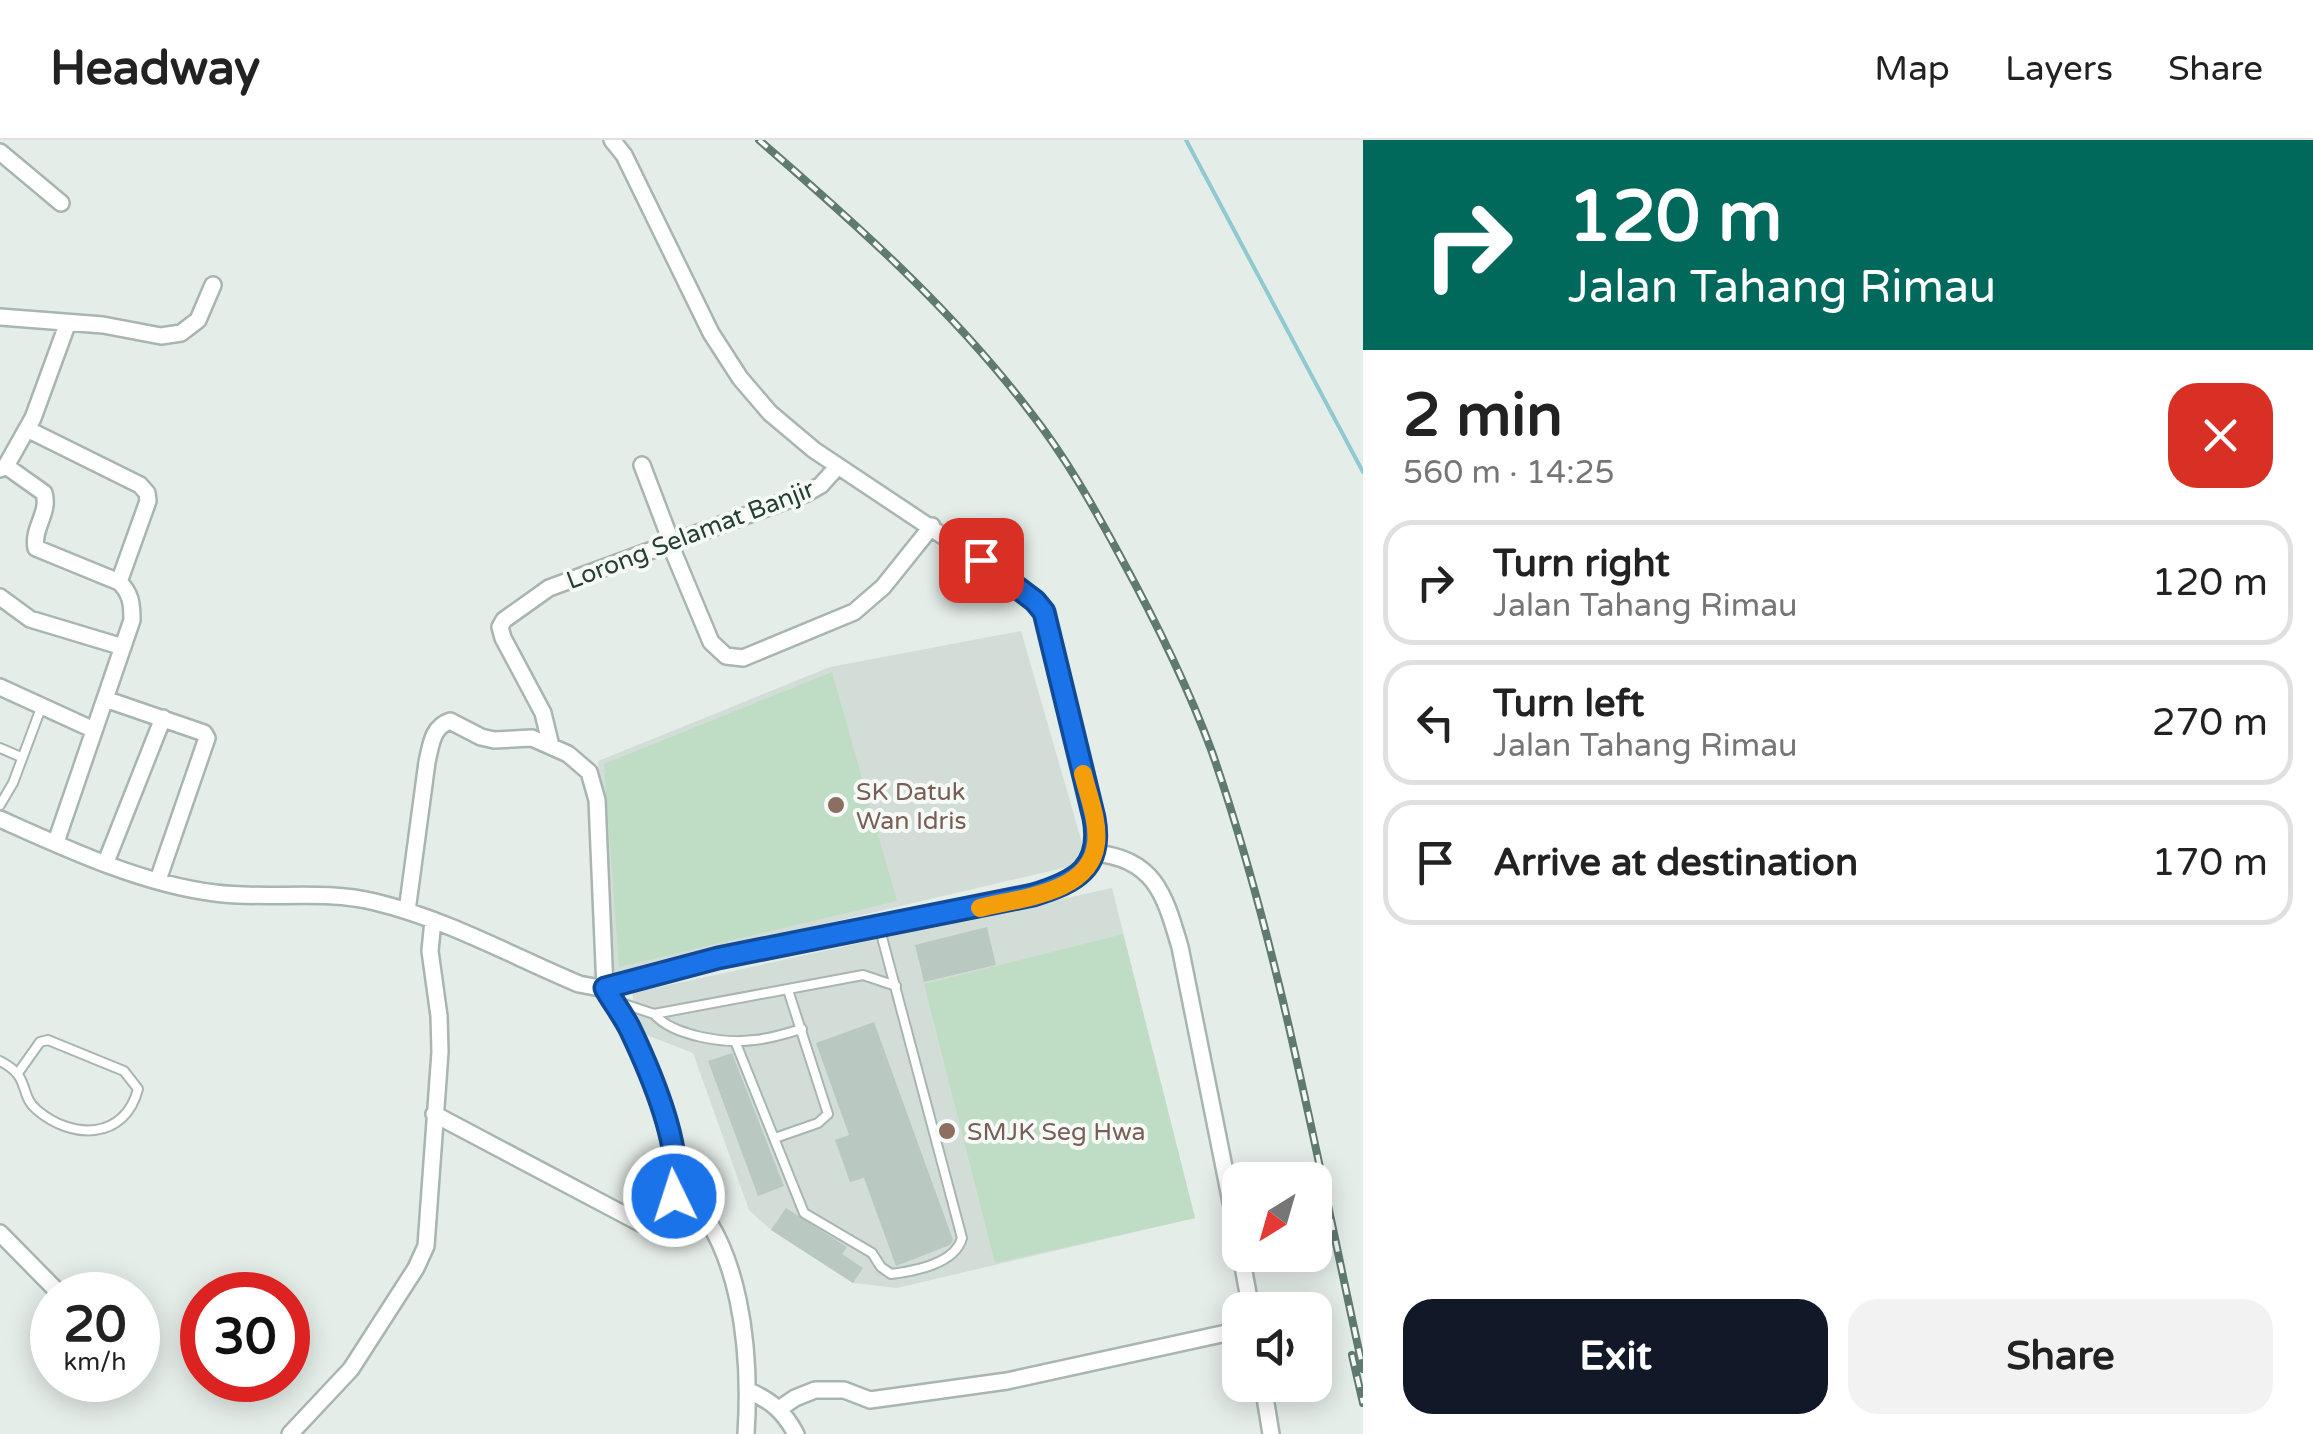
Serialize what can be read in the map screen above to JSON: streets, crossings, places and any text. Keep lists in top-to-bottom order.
{
  "streets": {
    "street": ["Lorong Selamat Banjir"]
  },
  "places": ["SK Datuk Wan Idris", "SMJK Seg Hwa"],
  "north": "bottom left",
  "page": {
    "header": "Headway",
    "nav": ["Map", "Layers", "Share"],
    "turn": ["120 m", "Jalan Tahang Rimau"],
    "heading": ["2 min", "560 m · 14:25"],
    "list": [
      {
        "name": "Turn right",
        "note": "Jalan Tahang Rimau",
        "value": "120 m"
      },
      {
        "name": "Turn left",
        "note": "Jalan Tahang Rimau",
        "value": "270 m"
      },
      {
        "name": "Arrive at destination",
        "value": "170 m"
      }
    ],
    "speed": "20 km/h",
    "limit": "30",
    "buttons": ["Exit", "Share"]
  }
}
